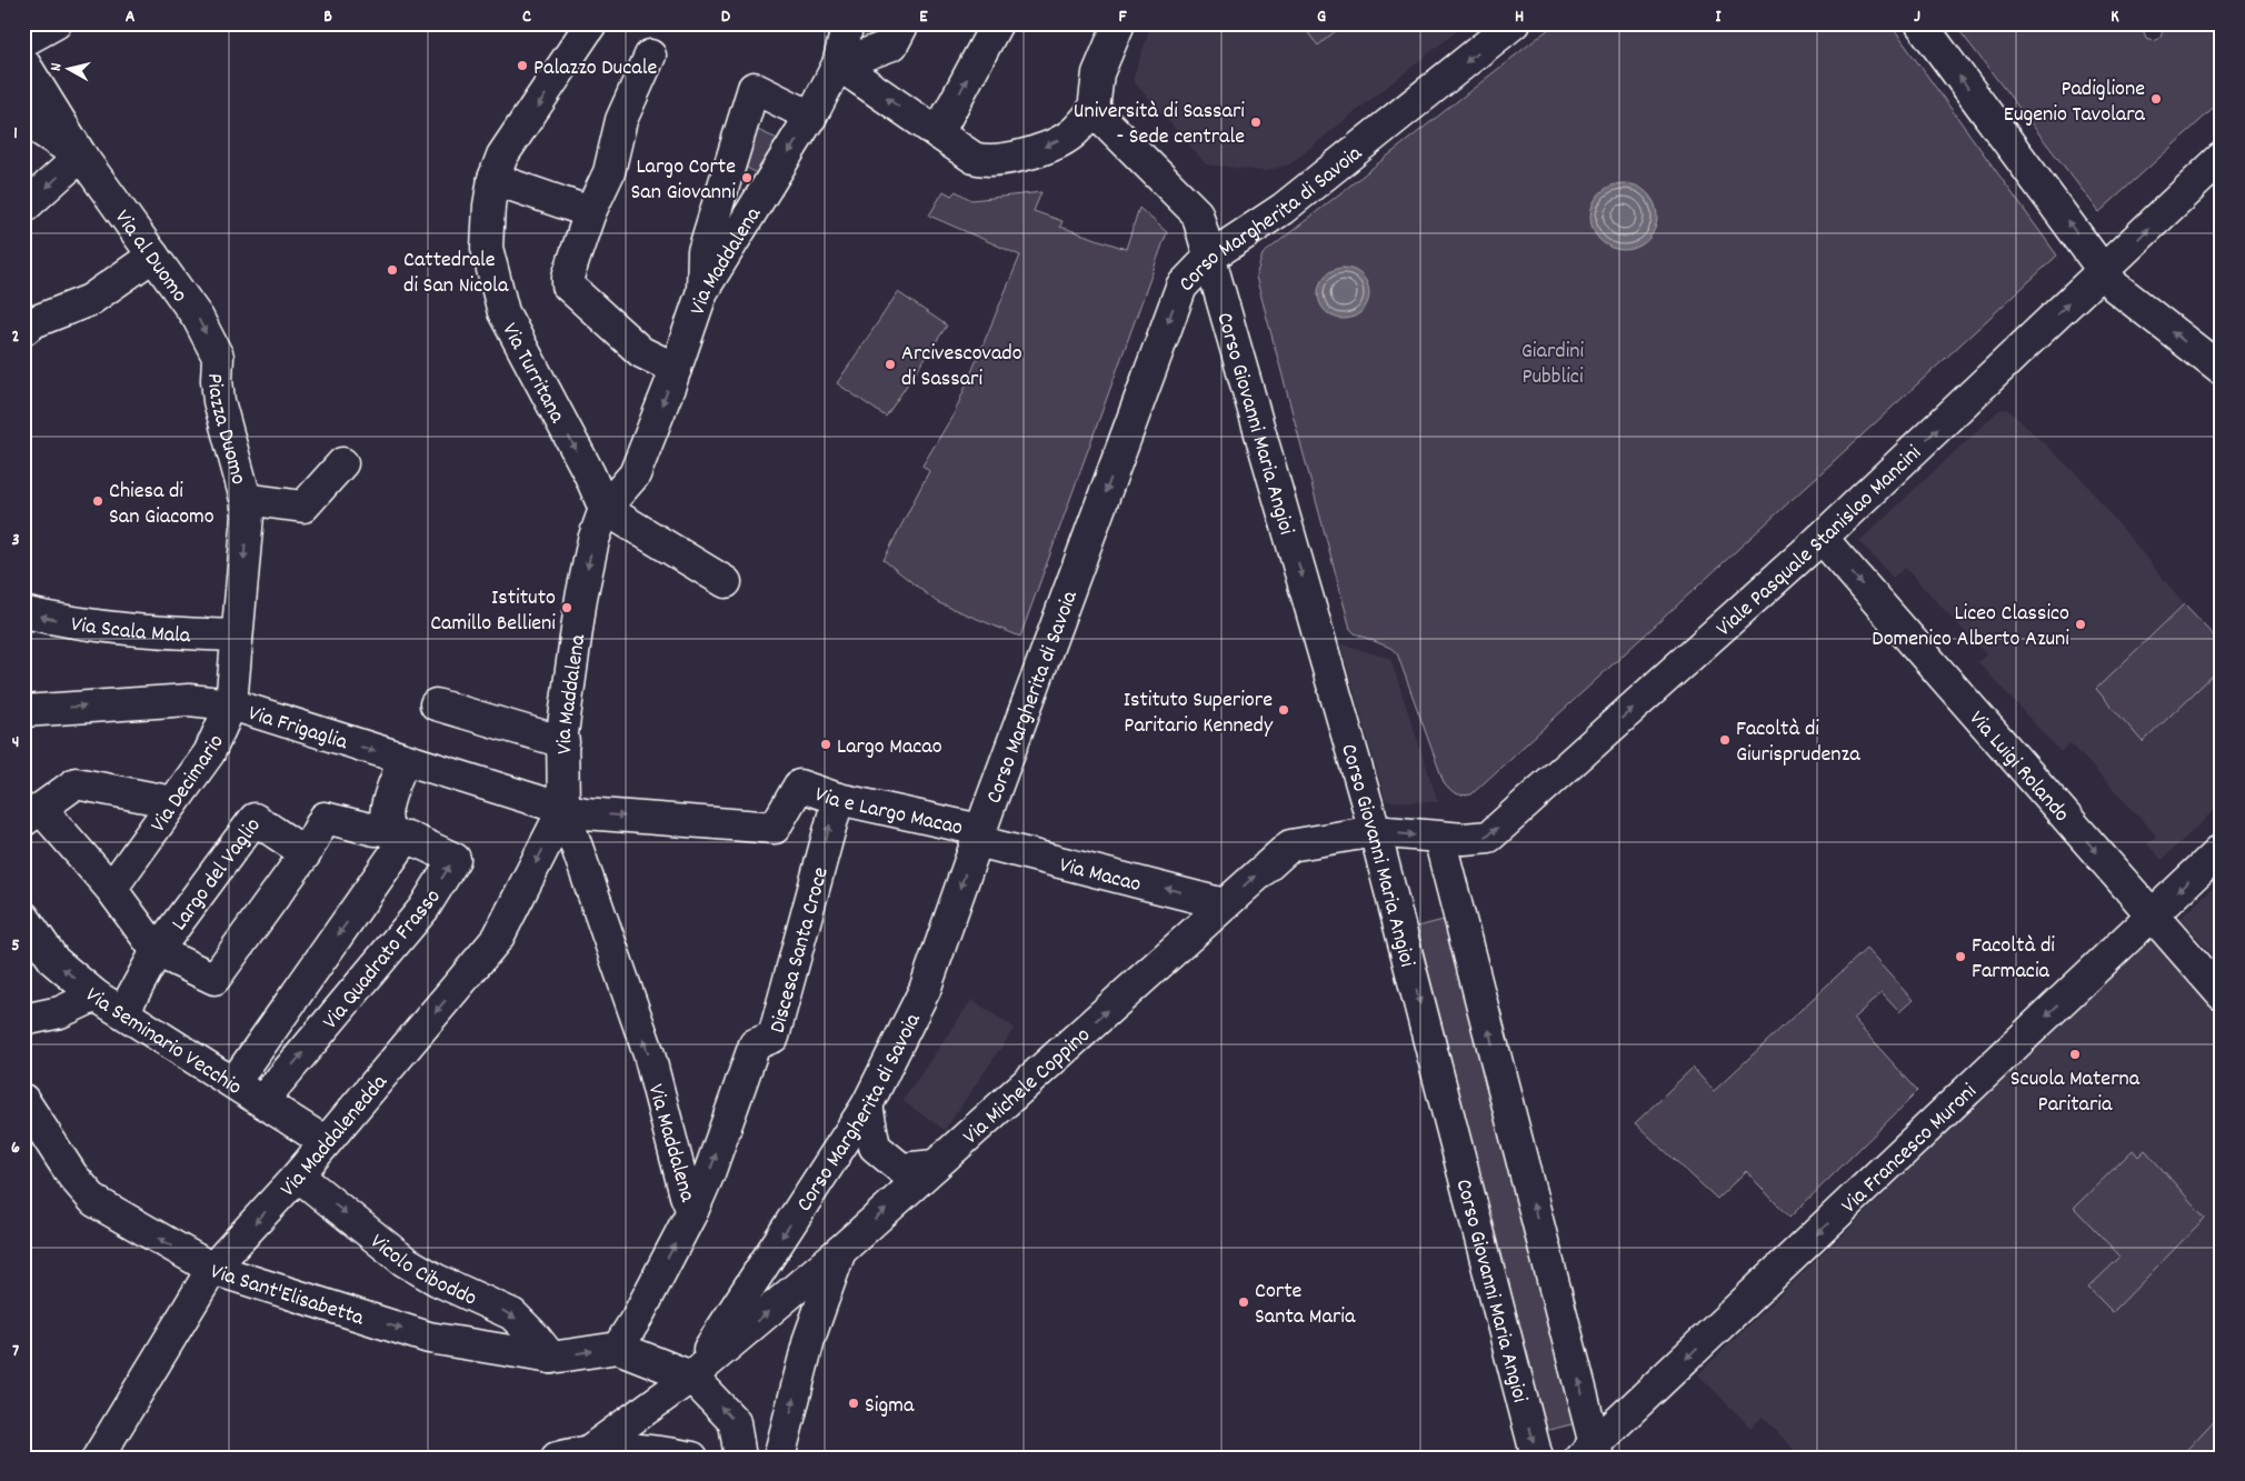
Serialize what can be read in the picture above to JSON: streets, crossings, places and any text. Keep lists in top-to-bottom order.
{
  "streets": {
    "street": [
      "Corso Margherita di Savoia",
      "Via al Duomo",
      "Via Maddalena",
      "Via Turritana",
      "Corso Giovanni Maria Angioi",
      "Piazza Duomo",
      "Viale Pasquale Stanislao Mancini",
      "Via Scala Mala",
      "Via Frigaglia",
      "Via Luigi Rolando",
      "Via Decimario",
      "Via e Largo Macao",
      "Via Macao",
      "Largo del Vaglio",
      "Discesa Santa Croce",
      "Via Quadrato Frasso",
      "Via Seminario Vecchio",
      "Via Michele Coppino",
      "Via Maddalenedda",
      "Via Francesco Muroni",
      "Vicolo Ciboddo",
      "Via Sant'Elisabetta"
    ]
  },
  "crossings": [
    ["Corso Margherita di Savoia", "Corso Giovanni Maria Angioi"],
    ["Corso Margherita di Savoia", "Via e Largo Macao"],
    ["Corso Margherita di Savoia", "Via Macao"],
    ["Corso Margherita di Savoia", "Via Michele Coppino"],
    ["Via al Duomo", "Piazza Duomo"],
    ["Via Maddalena", "Via Turritana"],
    ["Via Maddalena", "Via Frigaglia"],
    ["Via Maddalena", "Discesa Santa Croce"],
    ["Via Maddalena", "Via Maddalenedda"],
    ["Via Maddalena", "Via Sant'Elisabetta"],
    ["Corso Giovanni Maria Angioi", "Viale Pasquale Stanislao Mancini"],
    ["Corso Giovanni Maria Angioi", "Via Michele Coppino"],
    ["Piazza Duomo", "Via Decimario"],
    ["Viale Pasquale Stanislao Mancini", "Via Luigi Rolando"],
    ["Viale Pasquale Stanislao Mancini", "Via Michele Coppino"],
    ["Via Scala Mala", "Via Decimario"],
    ["Via Frigaglia", "Via Decimario"],
    ["Via Frigaglia", "Via e Largo Macao"],
    ["Via Frigaglia", "Via Quadrato Frasso"],
    ["Via Frigaglia", "Via Maddalenedda"],
    ["Via Luigi Rolando", "Via Francesco Muroni"],
    ["Via e Largo Macao", "Via Macao"],
    ["Via e Largo Macao", "Discesa Santa Croce"],
    ["Via Macao", "Via Michele Coppino"],
    ["Largo del Vaglio", "Via Quadrato Frasso"],
    ["Largo del Vaglio", "Via Seminario Vecchio"],
    ["Via Quadrato Frasso", "Via Seminario Vecchio"],
    ["Via Seminario Vecchio", "Via Maddalenedda"],
    ["Via Maddalenedda", "Vicolo Ciboddo"],
    ["Via Maddalenedda", "Via Sant'Elisabetta"],
    ["Vicolo Ciboddo", "Via Sant'Elisabetta"]
  ],
  "one_way": [
    "Corso Margherita di Savoia",
    "Via Turritana",
    "Viale Pasquale Stanislao Mancini",
    "Via Frigaglia",
    "Via Luigi Rolando",
    "Via Macao",
    "Discesa Santa Croce",
    "Via Michele Coppino",
    "Via Maddalenedda",
    "Via Francesco Muroni",
    "Vicolo Ciboddo"
  ],
  "parks": ["Giardini Pubblici"],
  "places": [
    "Palazzo Ducale",
    "Padiglione Eugenio Tavolara",
    "Università di Sassari - Sede centrale",
    "Largo Corte San Giovanni",
    "Cattedrale di San Nicola",
    "Arcivescovado di Sassari",
    "Chiesa di San Giacomo",
    "Istituto Camillo Bellieni",
    "Liceo Classico Domenico Alberto Azuni",
    "Istituto Superiore Paritario Kennedy",
    "Facoltà di Giurisprudenza",
    "Largo Macao",
    "Facoltà di Farmacia",
    "Scuola Materna Paritaria",
    "Corte Santa Maria",
    "Sigma"
  ],
  "north": "left",
  "grid": {
    "columns": [
      "A",
      "B",
      "C",
      "D",
      "E",
      "F",
      "G",
      "H",
      "I",
      "J",
      "K"
    ],
    "rows": [
      "1",
      "2",
      "3",
      "4",
      "5",
      "6",
      "7"
    ]
  }
}
